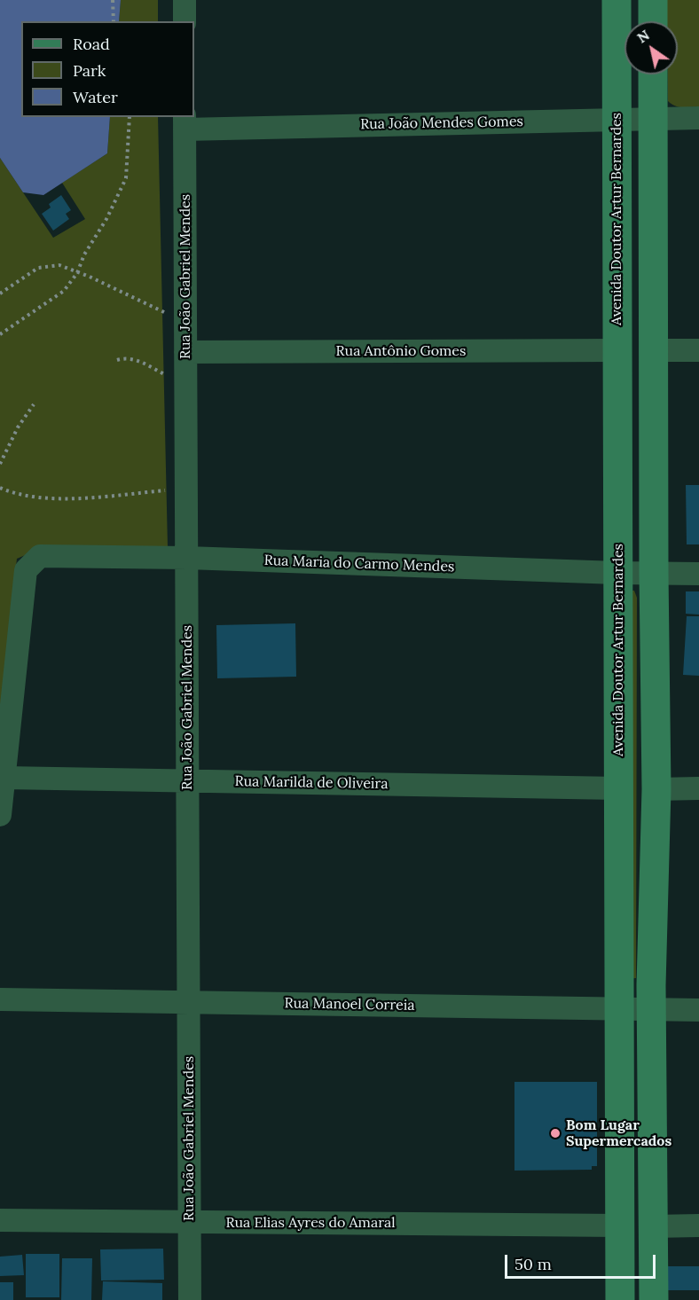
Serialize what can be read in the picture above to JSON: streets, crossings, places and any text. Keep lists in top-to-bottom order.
{
  "streets": {
    "main road": ["Avenida Doutor Artur Bernardes"],
    "street": [
      "Rua João Mendes Gomes",
      "Rua João Gabriel Mendes",
      "Rua Antônio Gomes",
      "Rua Maria do Carmo Mendes",
      "Rua Marilda de Oliveira",
      "Rua Manoel Correia",
      "Rua Elias Ayres do Amaral"
    ]
  },
  "crossings": [
    ["Rua João Mendes Gomes", "Avenida Doutor Artur Bernardes"],
    ["Rua João Mendes Gomes", "Rua João Gabriel Mendes"],
    ["Avenida Doutor Artur Bernardes", "Rua Antônio Gomes"],
    ["Avenida Doutor Artur Bernardes", "Rua Maria do Carmo Mendes"],
    ["Avenida Doutor Artur Bernardes", "Rua Marilda de Oliveira"],
    ["Avenida Doutor Artur Bernardes", "Rua Manoel Correia"],
    ["Avenida Doutor Artur Bernardes", "Rua Elias Ayres do Amaral"],
    ["Rua João Gabriel Mendes", "Rua Antônio Gomes"],
    ["Rua João Gabriel Mendes", "Rua Maria do Carmo Mendes"],
    ["Rua João Gabriel Mendes", "Rua Marilda de Oliveira"],
    ["Rua João Gabriel Mendes", "Rua Manoel Correia"],
    ["Rua João Gabriel Mendes", "Rua Elias Ayres do Amaral"],
    ["Rua Maria do Carmo Mendes", "Rua Marilda de Oliveira"]
  ],
  "places": ["Bom Lugar Supermercados"],
  "legend": ["Road", "Park", "Water"],
  "scale_bar": "50 m",
  "north": "top left"
}
